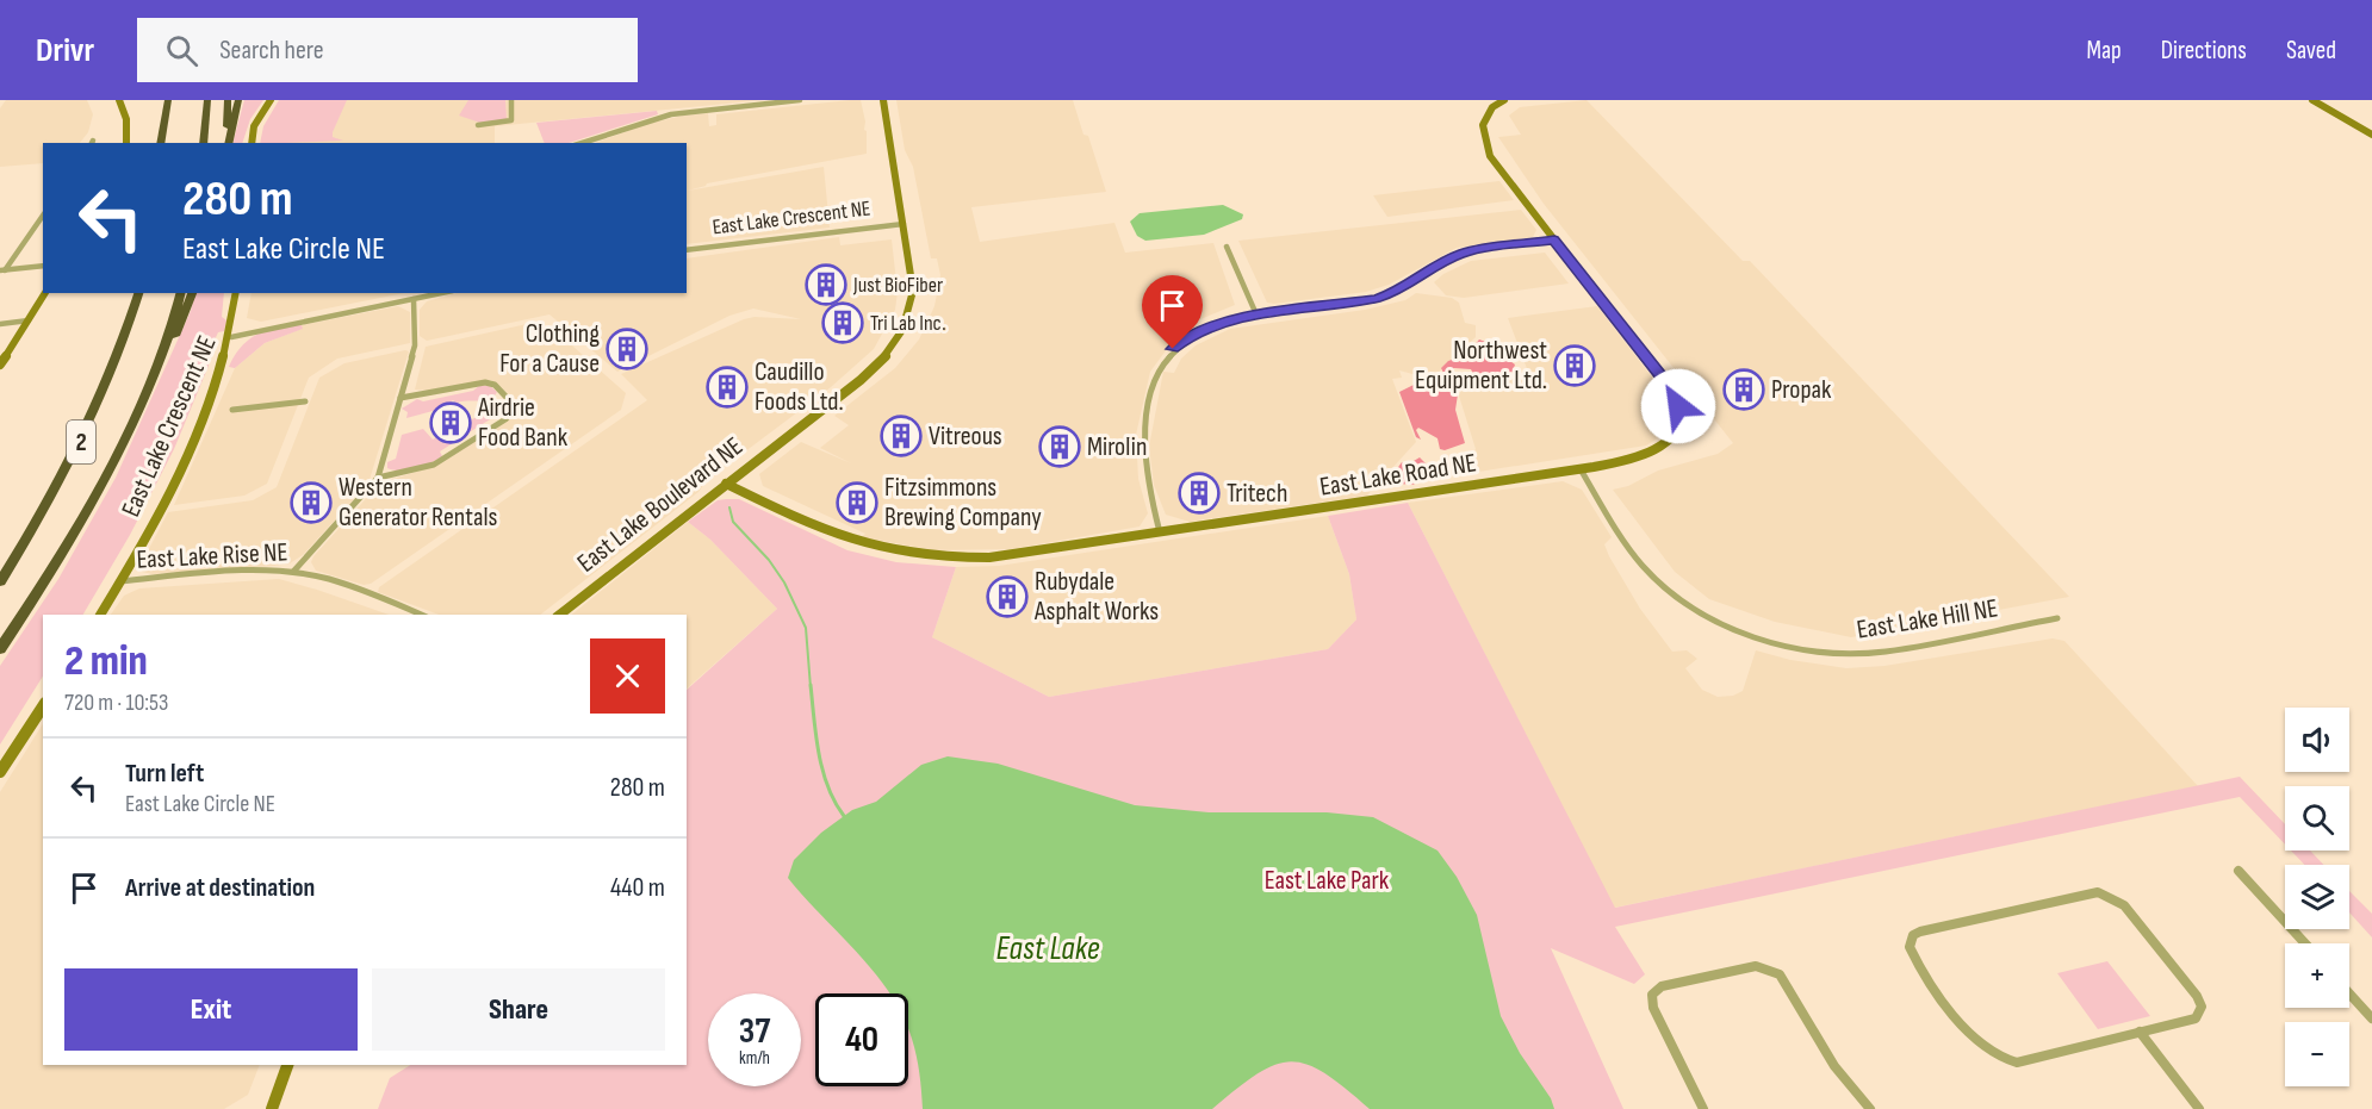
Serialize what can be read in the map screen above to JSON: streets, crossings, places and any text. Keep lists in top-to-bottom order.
{
  "streets": {
    "highway": ["2"],
    "main road": ["East Lake Boulevard NE"],
    "street": [
      "East Lake Crescent NE",
      "East Lake Road NE",
      "East Lake Rise NE",
      "East Lake Hill NE"
    ]
  },
  "crossings": [
    ["East Lake Crescent NE", "East Lake Boulevard NE"],
    ["East Lake Crescent NE", "East Lake Rise NE"],
    ["East Lake Road NE", "East Lake Boulevard NE"],
    ["East Lake Road NE", "East Lake Hill NE"]
  ],
  "water": ["East Lake"],
  "parks": ["East Lake Park"],
  "places": {
    "building": [
      "Just BioFiber",
      "Tri Lab Inc.",
      "Clothing For a Cause",
      "Northwest Equipment Ltd.",
      "Caudillo Foods Ltd.",
      "Propak",
      "Airdrie Food Bank",
      "Vitreous",
      "Mirolin",
      "Tritech",
      "Western Generator Rentals",
      "Fitzsimmons Brewing Company",
      "Rubydale Asphalt Works"
    ]
  },
  "page": {
    "header": "Drivr",
    "search": "Search here",
    "nav": ["Map", "Directions", "Saved"],
    "turn": ["280 m", "East Lake Circle NE"],
    "heading": ["2 min", "720 m · 10:53"],
    "map_buttons": ["+", "−"],
    "list": [
      {
        "name": "Turn left",
        "note": "East Lake Circle NE",
        "value": "280 m"
      },
      {
        "name": "Arrive at destination",
        "value": "440 m"
      }
    ],
    "buttons": ["Exit", "Share"],
    "speed": "37 km/h",
    "limit": "40"
  }
}
